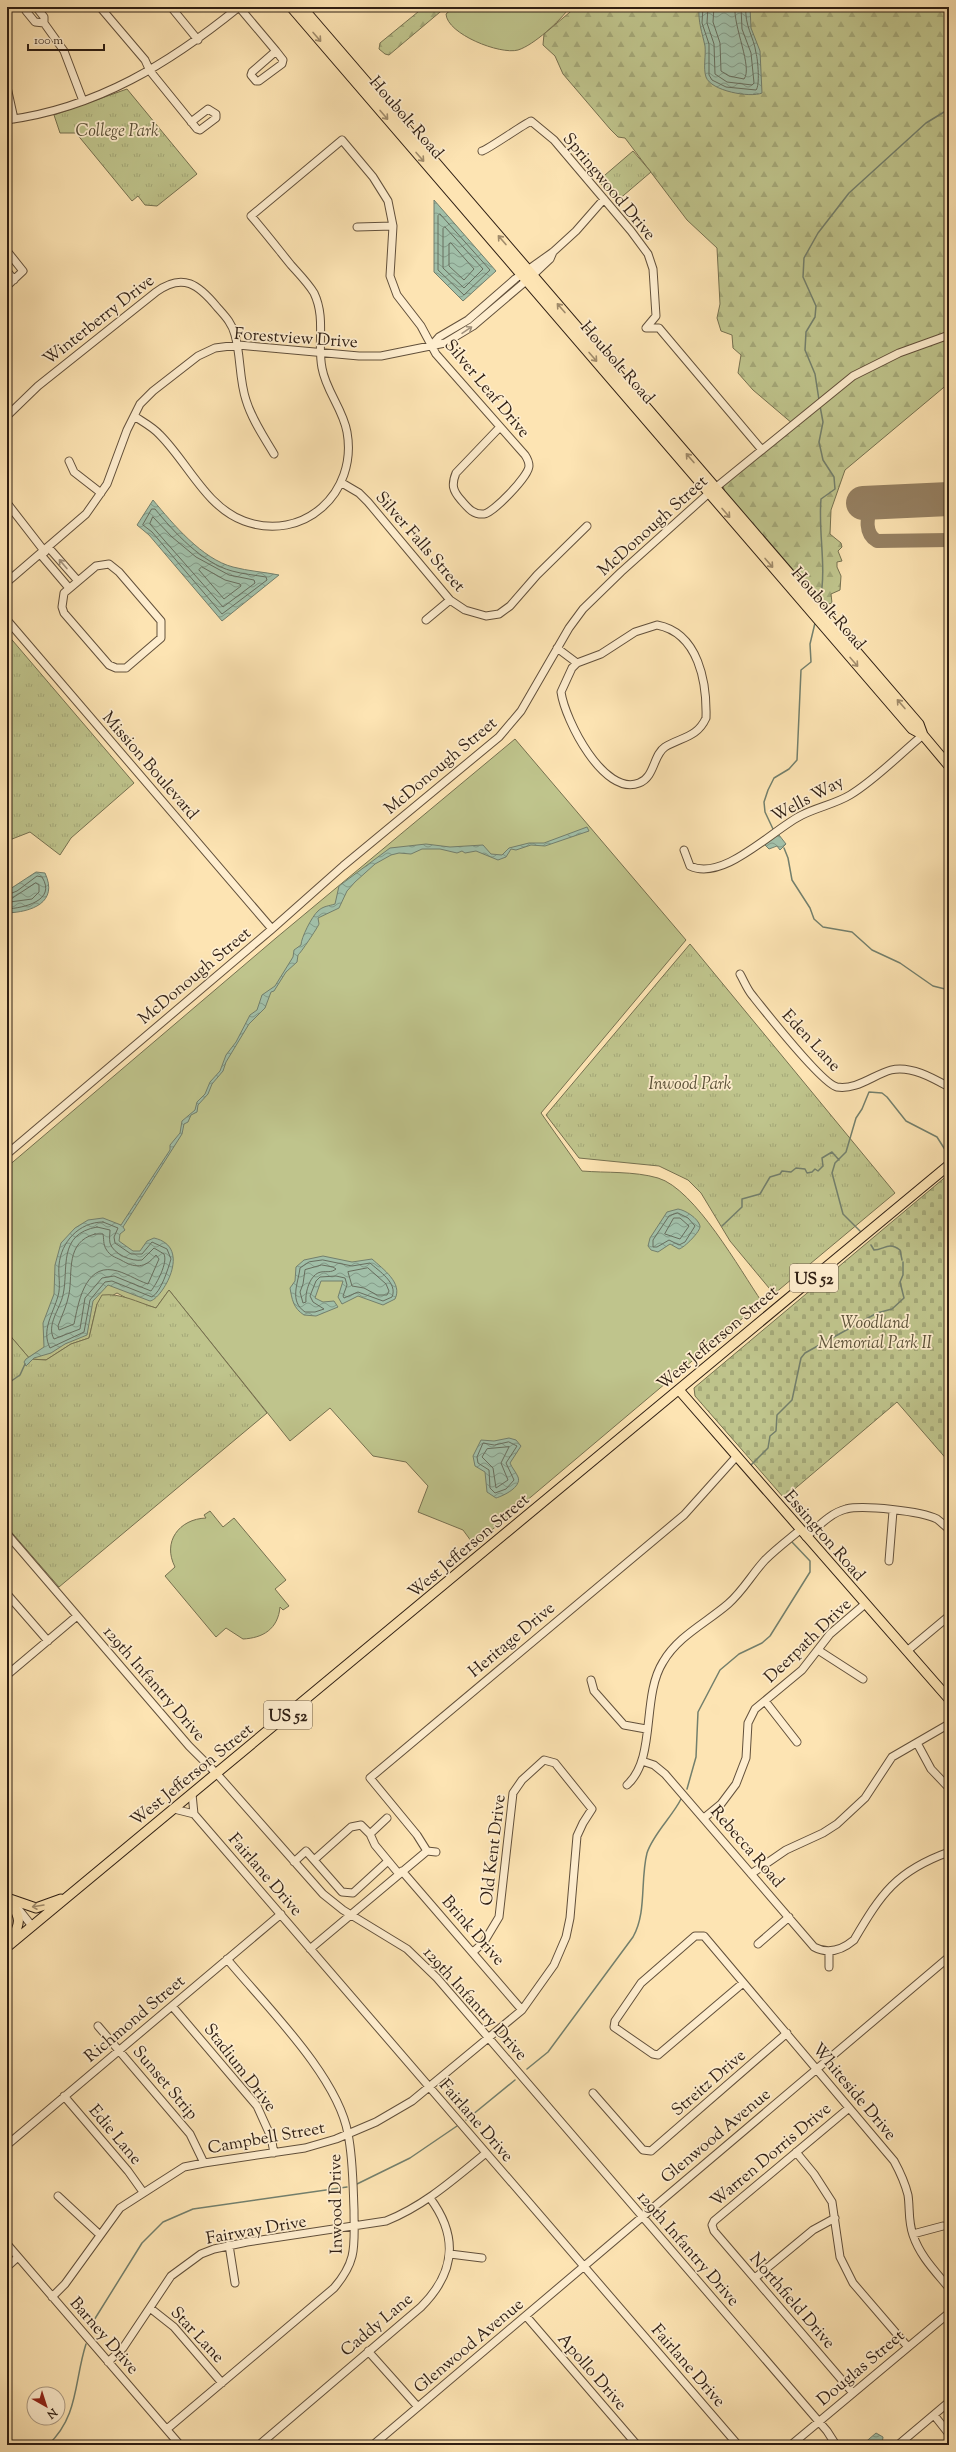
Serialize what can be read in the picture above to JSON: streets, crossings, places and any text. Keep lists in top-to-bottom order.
{
  "streets": {
    "main road": [
      "Houbolt Road",
      "US 52",
      "West Jefferson Street",
      "Essington Road"
    ],
    "street": [
      "Springwood Drive",
      "Winterberry Drive",
      "Forestview Drive",
      "Silver Leaf Drive",
      "McDonough Street",
      "Silver Falls Street",
      "Mission Boulevard",
      "Wells Way",
      "Eden Lane",
      "Heritage Drive",
      "Deerpath Drive",
      "129th Infantry Drive",
      "Rebecca Road",
      "Old Kent Drive",
      "Fairlane Drive",
      "Brink Drive",
      "Richmond Street",
      "Stadium Drive",
      "Sunset Strip",
      "Streitz Drive",
      "Whiteside Drive",
      "Edie Lane",
      "Glenwood Avenue",
      "Campbell Street",
      "Warren Dorris Drive",
      "Inwood Drive",
      "Fairway Drive",
      "Northfield Drive",
      "Caddy Lane",
      "Star Lane",
      "Barney Drive",
      "Douglas Street",
      "Apollo Drive"
    ]
  },
  "crossings": [
    ["Houbolt Road", "Forestview Drive"],
    ["Houbolt Road", "McDonough Street"],
    ["Houbolt Road", "Wells Way"],
    ["Springwood Drive", "Forestview Drive"],
    ["Springwood Drive", "McDonough Street"],
    ["Winterberry Drive", "Forestview Drive"],
    ["Forestview Drive", "Silver Leaf Drive"],
    ["McDonough Street", "Mission Boulevard"],
    ["West Jefferson Street", "Essington Road"],
    ["West Jefferson Street", "129th Infantry Drive"],
    ["Essington Road", "Heritage Drive"],
    ["Essington Road", "Deerpath Drive"],
    ["Deerpath Drive", "Rebecca Road"],
    ["129th Infantry Drive", "Glenwood Avenue"],
    ["129th Infantry Drive", "Campbell Street"],
    ["129th Infantry Drive", "Douglas Street"],
    ["Old Kent Drive", "Brink Drive"],
    ["Old Kent Drive", "Campbell Street"],
    ["Fairlane Drive", "Richmond Street"],
    ["Fairlane Drive", "Glenwood Avenue"],
    ["Fairlane Drive", "Campbell Street"],
    ["Fairlane Drive", "Fairway Drive"],
    ["Brink Drive", "Campbell Street"],
    ["Richmond Street", "Stadium Drive"],
    ["Richmond Street", "Sunset Strip"],
    ["Richmond Street", "Edie Lane"],
    ["Richmond Street", "Inwood Drive"],
    ["Stadium Drive", "Campbell Street"],
    ["Sunset Strip", "Campbell Street"],
    ["Streitz Drive", "Whiteside Drive"],
    ["Whiteside Drive", "Glenwood Avenue"],
    ["Whiteside Drive", "Warren Dorris Drive"],
    ["Edie Lane", "Campbell Street"],
    ["Glenwood Avenue", "Apollo Drive"],
    ["Campbell Street", "Inwood Drive"],
    ["Campbell Street", "Barney Drive"],
    ["Warren Dorris Drive", "Northfield Drive"],
    ["Inwood Drive", "Fairway Drive"],
    ["Inwood Drive", "Star Lane"],
    ["Inwood Drive", "Barney Drive"],
    ["Fairway Drive", "Caddy Lane"],
    ["Fairway Drive", "Star Lane"],
    ["Fairway Drive", "Barney Drive"],
    ["Northfield Drive", "Douglas Street"]
  ],
  "parks": ["College Park", "Inwood Park", "Woodland Memorial Park II"],
  "scale_bar": "100 m",
  "north": "bottom right"
}
